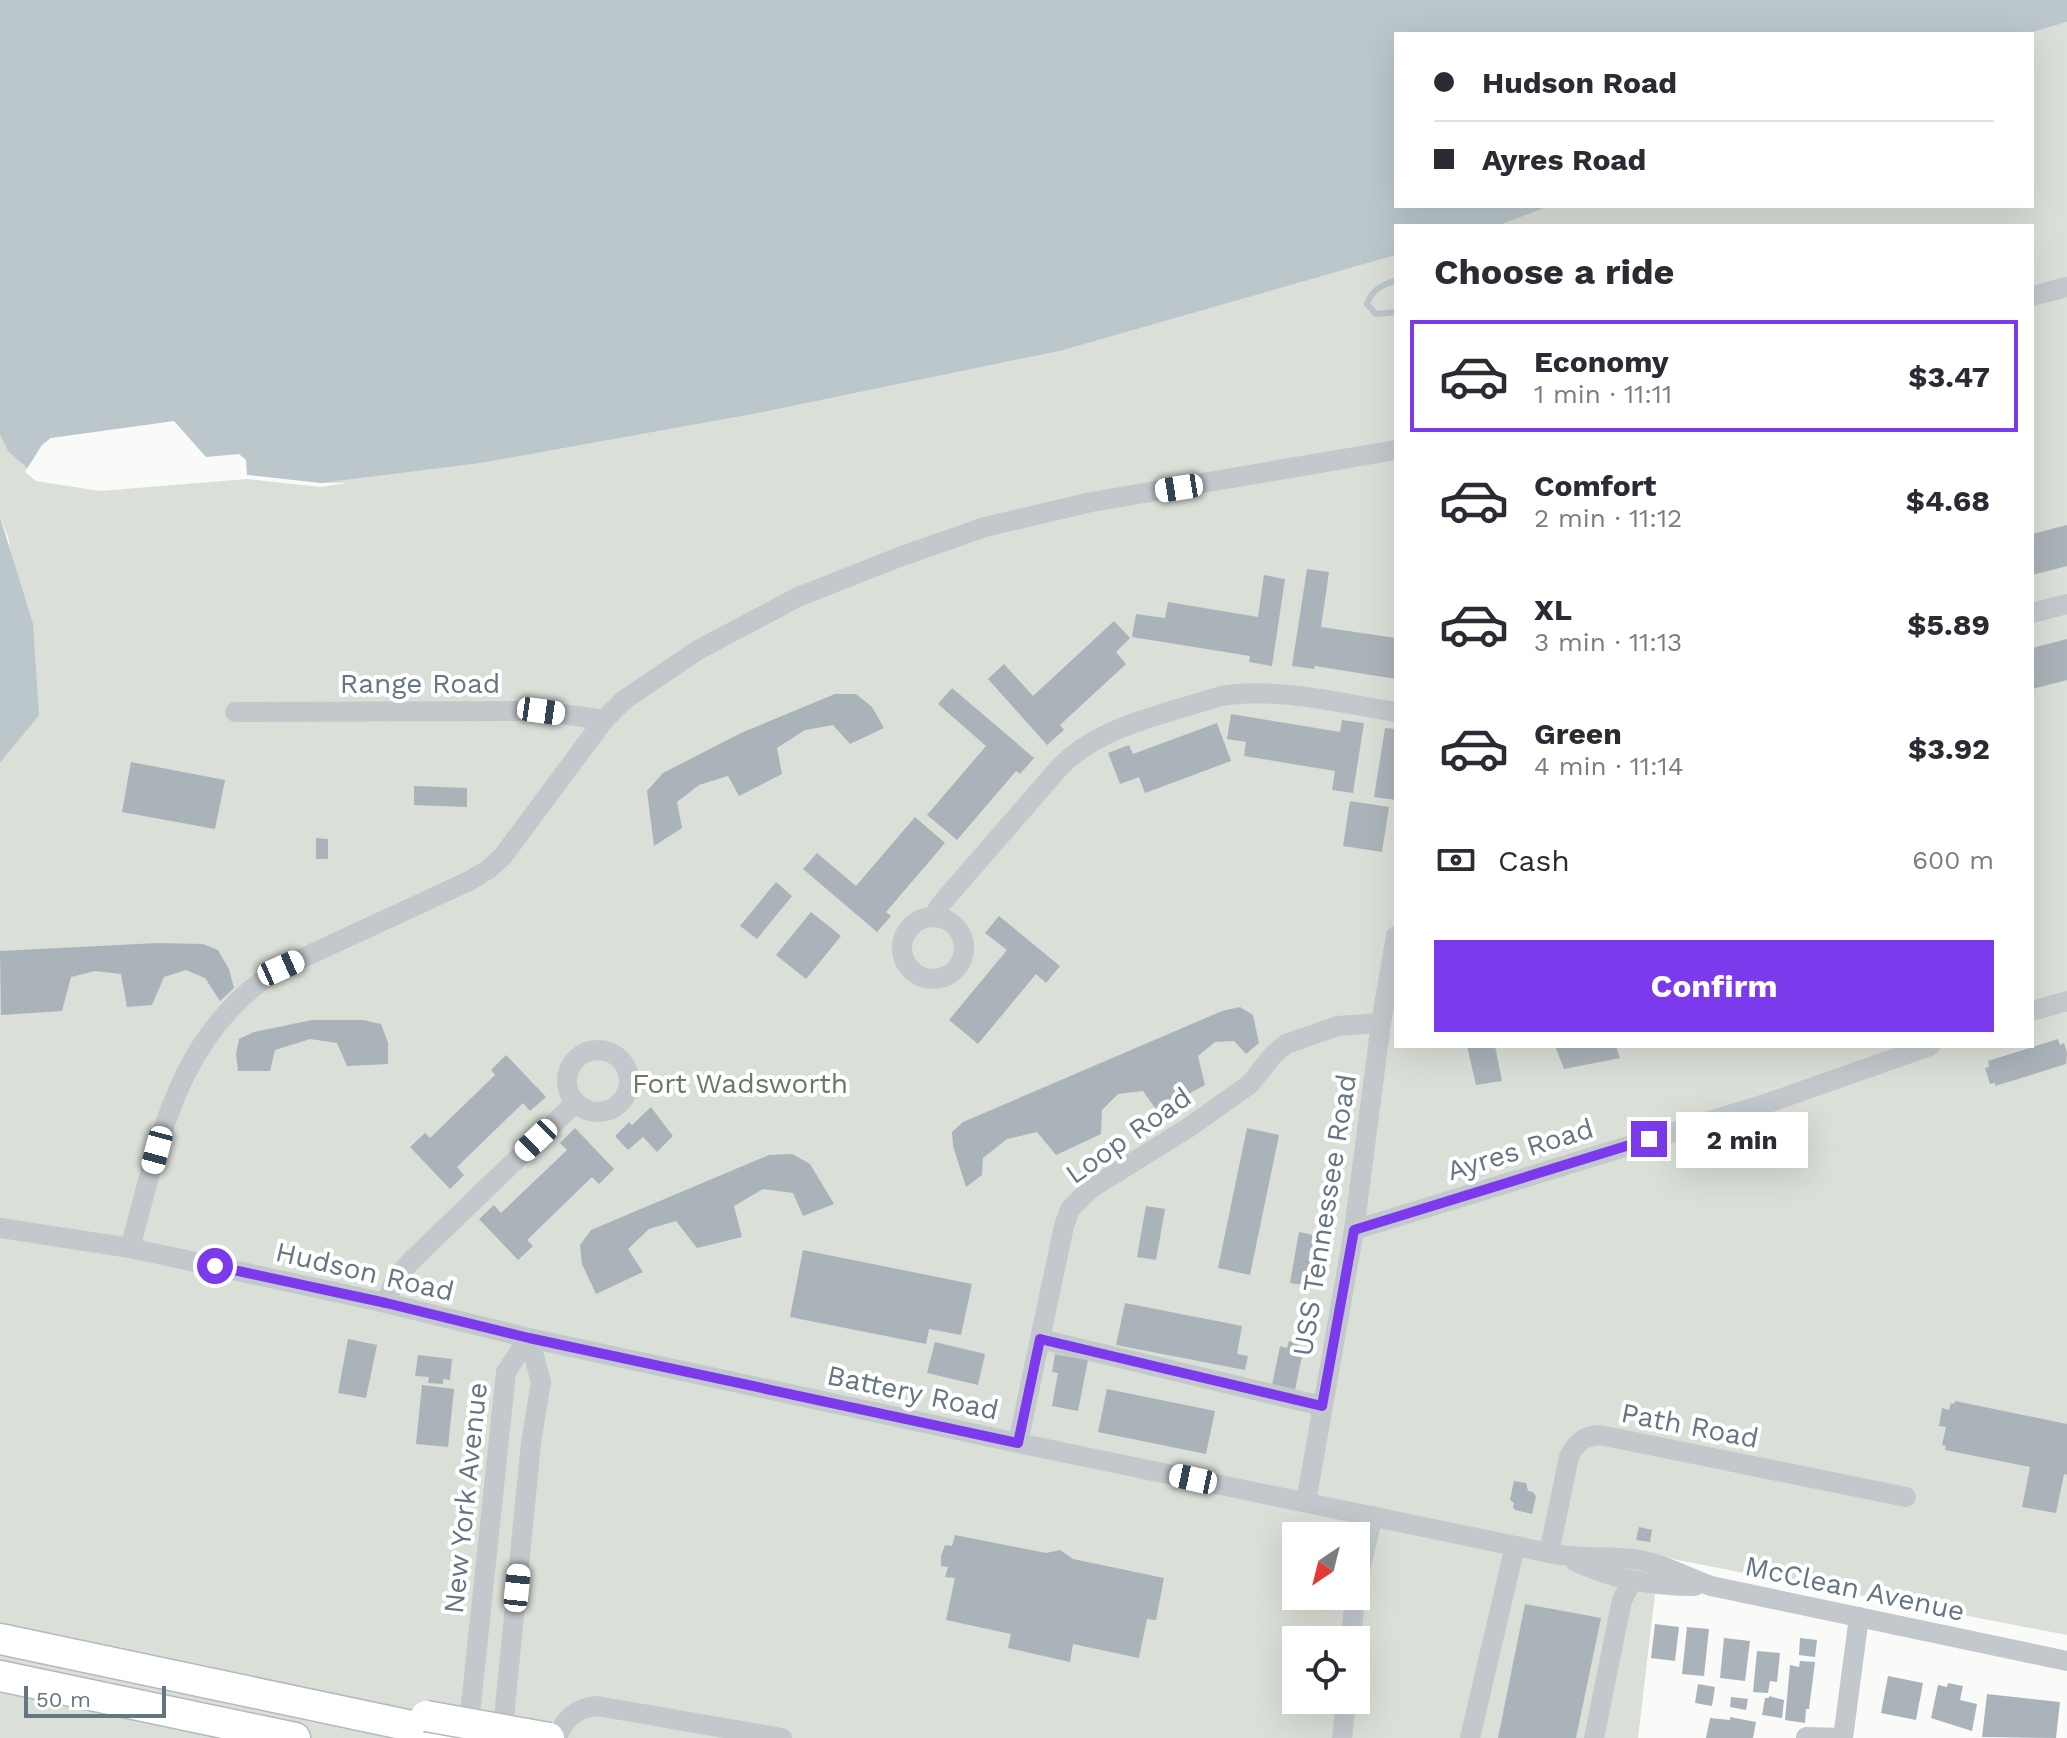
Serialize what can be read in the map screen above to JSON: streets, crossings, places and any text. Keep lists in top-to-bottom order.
{
  "streets": {
    "street": [
      "Range Road",
      "Loop Road",
      "Ayres Road",
      "USS Tennessee Road",
      "Hudson Road",
      "Battery Road",
      "Path Road",
      "New York Avenue",
      "McClean Avenue"
    ]
  },
  "crossings": [
    ["Loop Road", "USS Tennessee Road"],
    ["Loop Road", "Battery Road"],
    ["Ayres Road", "USS Tennessee Road"],
    ["USS Tennessee Road", "Battery Road"],
    ["Hudson Road", "Battery Road"],
    ["Hudson Road", "New York Avenue"],
    ["Battery Road", "Path Road"],
    ["Battery Road", "New York Avenue"],
    ["Battery Road", "McClean Avenue"]
  ],
  "parks": ["Fort Wadsworth"],
  "scale_bar": "50 m",
  "north": "bottom left",
  "page": {
    "banner": ["Hudson Road", "Ayres Road"],
    "heading": "Choose a ride",
    "list": [
      {
        "name": "Economy",
        "note": "1 min · 11:11",
        "value": "$3.47"
      },
      {
        "name": "Comfort",
        "note": "2 min · 11:12",
        "value": "$4.68"
      },
      {
        "name": "XL",
        "note": "3 min · 11:13",
        "value": "$5.89"
      },
      {
        "name": "Green",
        "note": "4 min · 11:14",
        "value": "$3.92"
      }
    ],
    "pay": ["Cash", "600 m"],
    "buttons": "Confirm",
    "bubble": "2 min",
    "scale": "50 m"
  }
}
